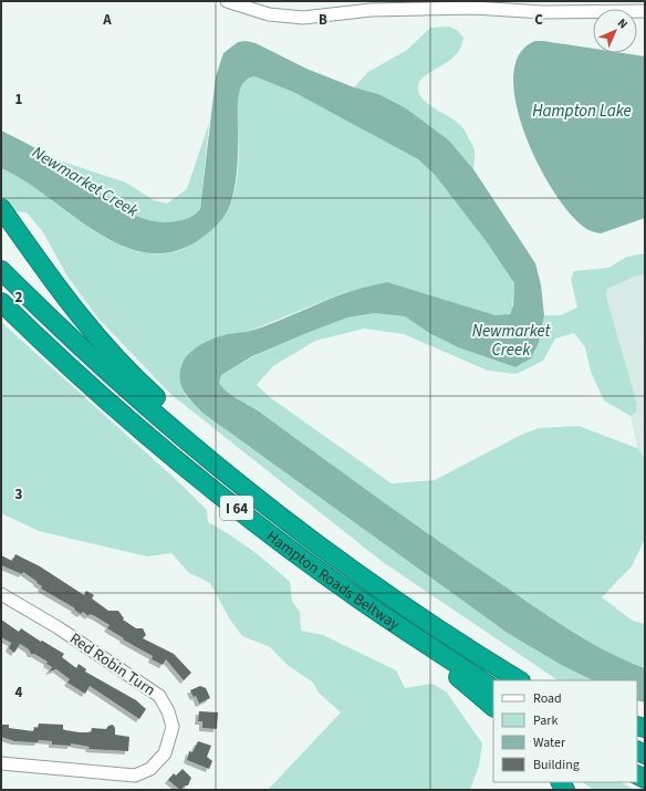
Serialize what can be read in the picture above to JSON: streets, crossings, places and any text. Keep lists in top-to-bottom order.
{
  "streets": {
    "highway": ["I 64", "Hampton Roads Beltway"],
    "street": ["Red Robin Turn"]
  },
  "crossings": [
    ["I 64", "Hampton Roads Beltway"]
  ],
  "water": ["Hampton Lake", "Newmarket Creek"],
  "legend": [
    "Road",
    "Park",
    "Water",
    "Building"
  ],
  "north": "top right",
  "grid": {
    "columns": ["A", "B", "C"],
    "rows": [
      "1",
      "2",
      "3",
      "4"
    ]
  }
}
